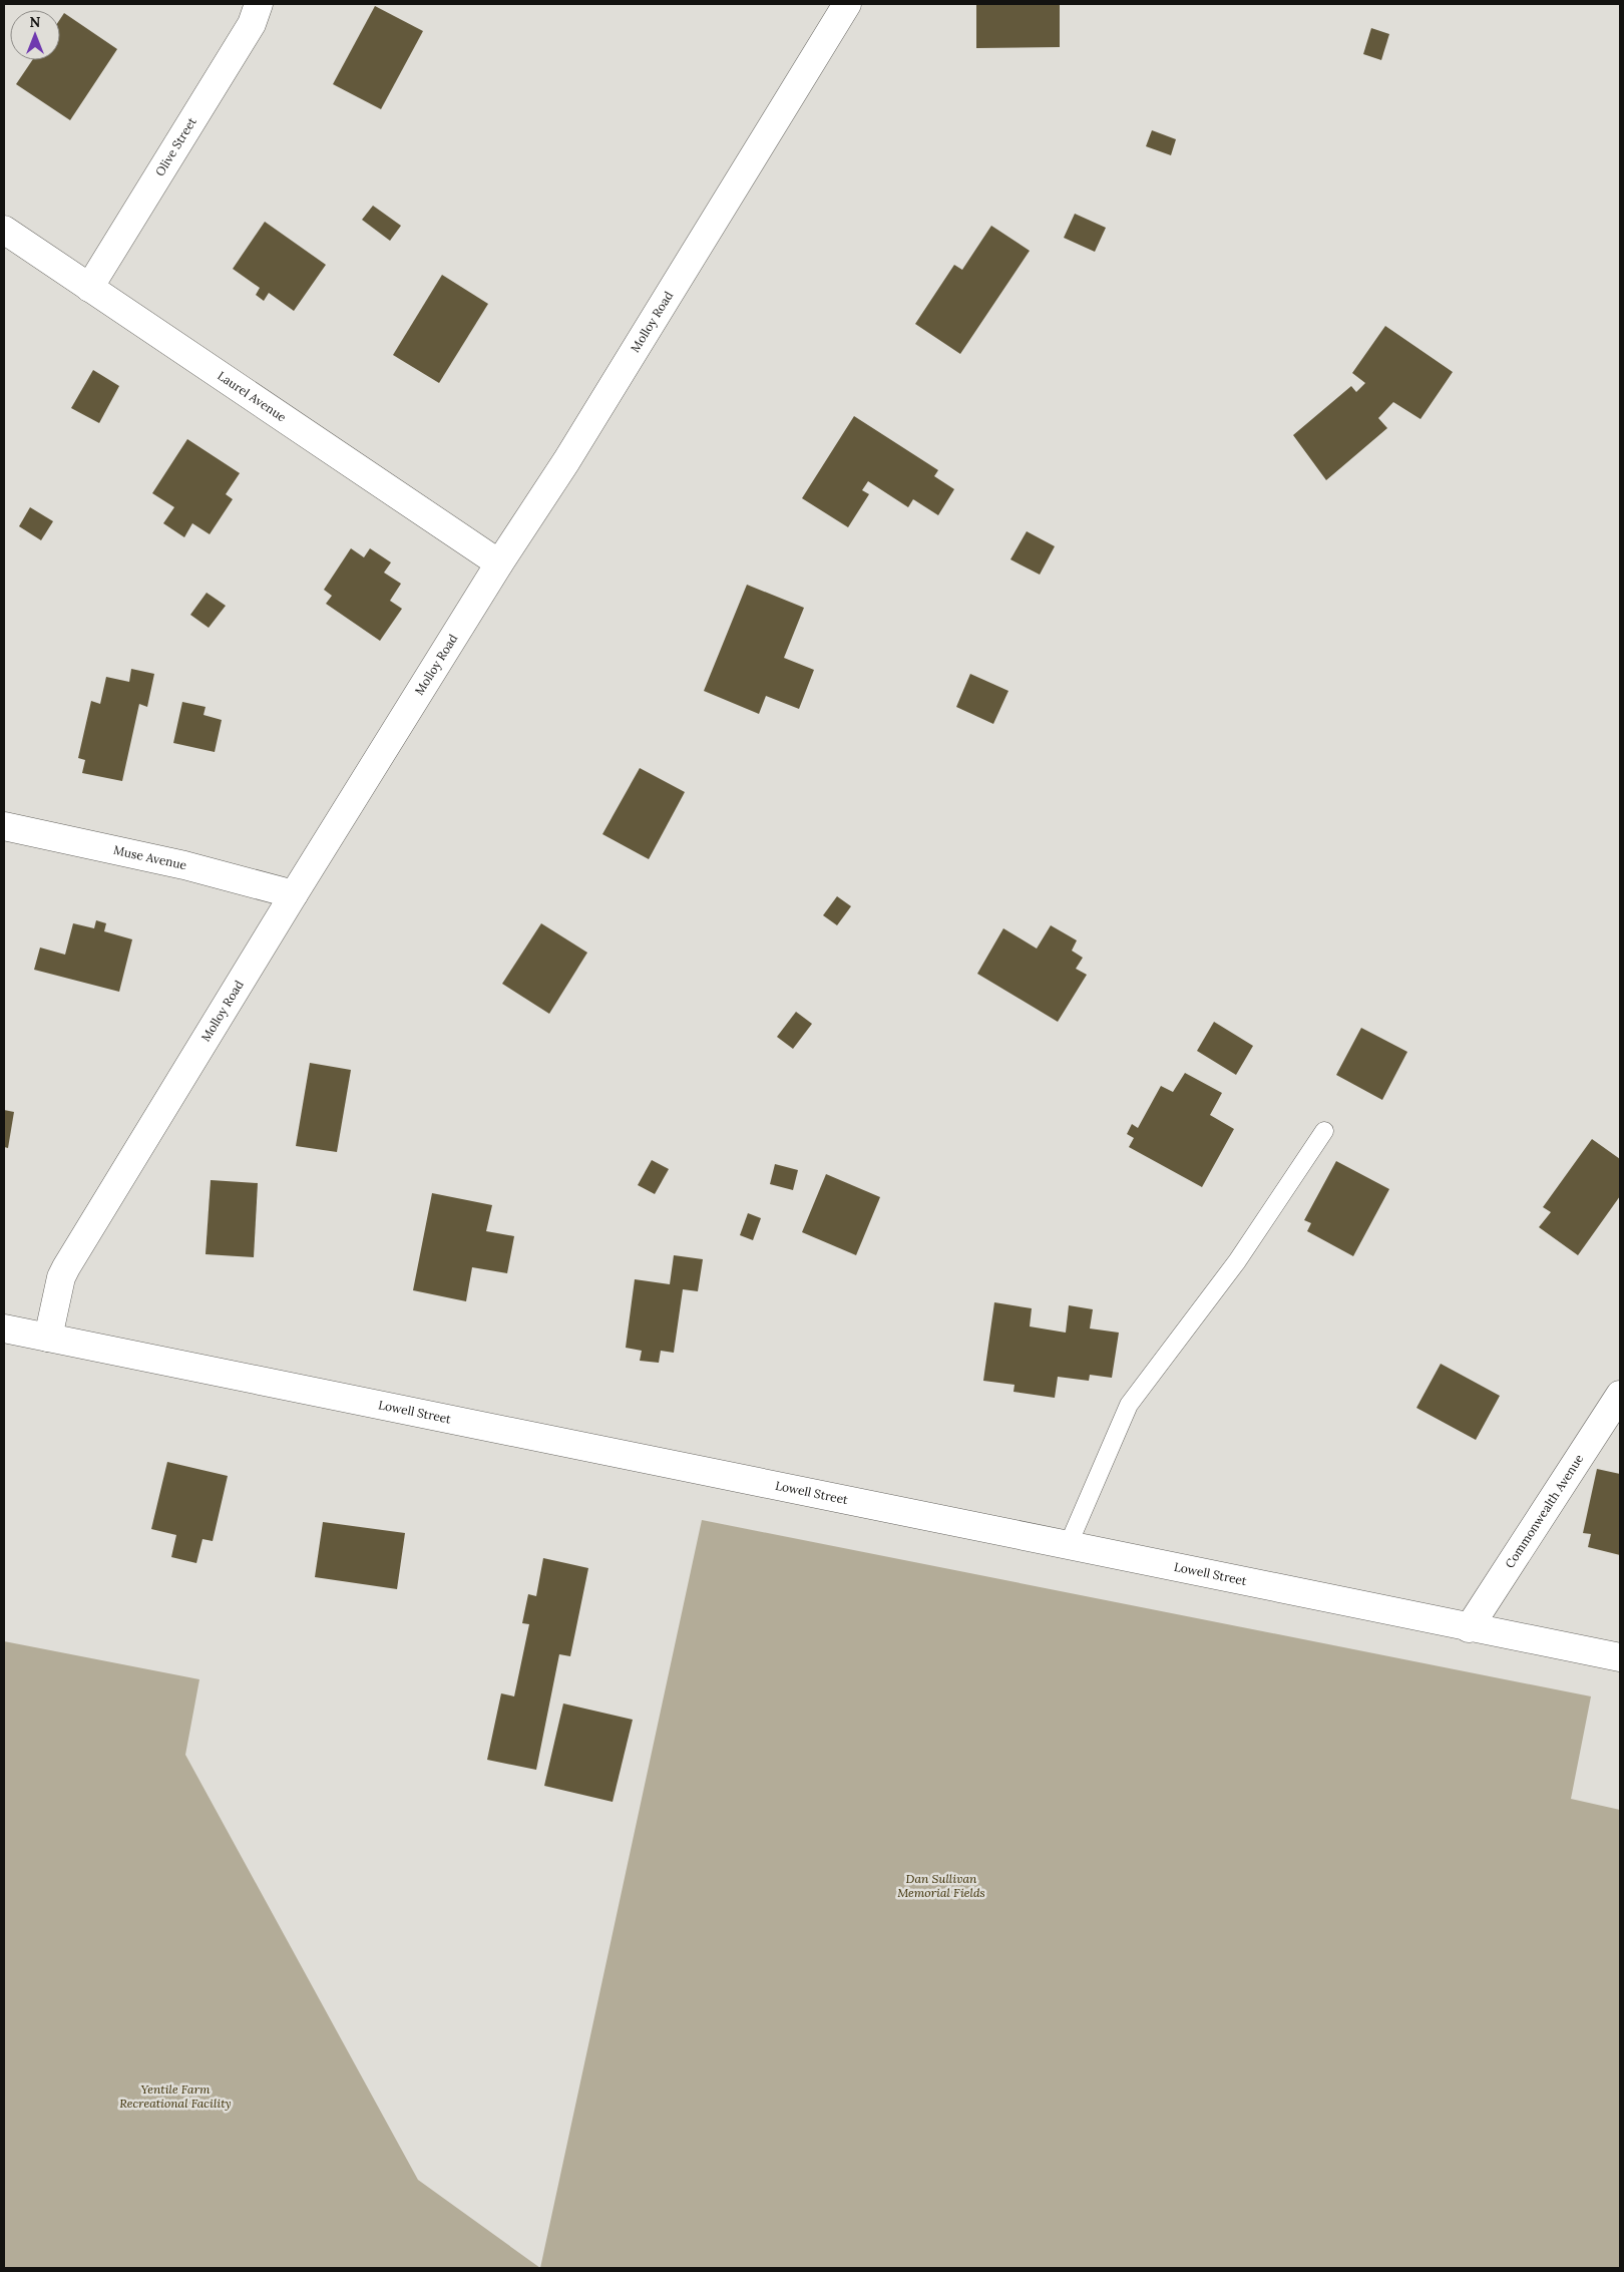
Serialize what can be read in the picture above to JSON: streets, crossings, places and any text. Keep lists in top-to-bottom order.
{
  "streets": {
    "street": [
      "Olive Street",
      "Molloy Road",
      "Laurel Avenue",
      "Muse Avenue",
      "Lowell Street",
      "Commonwealth Avenue"
    ]
  },
  "crossings": [
    ["Olive Street", "Laurel Avenue"],
    ["Molloy Road", "Laurel Avenue"],
    ["Molloy Road", "Muse Avenue"],
    ["Molloy Road", "Lowell Street"],
    ["Lowell Street", "Commonwealth Avenue"]
  ],
  "parks": ["Dan Sullivan Memorial Fields", "Yentile Farm Recreational Facility"],
  "north": "top"
}
